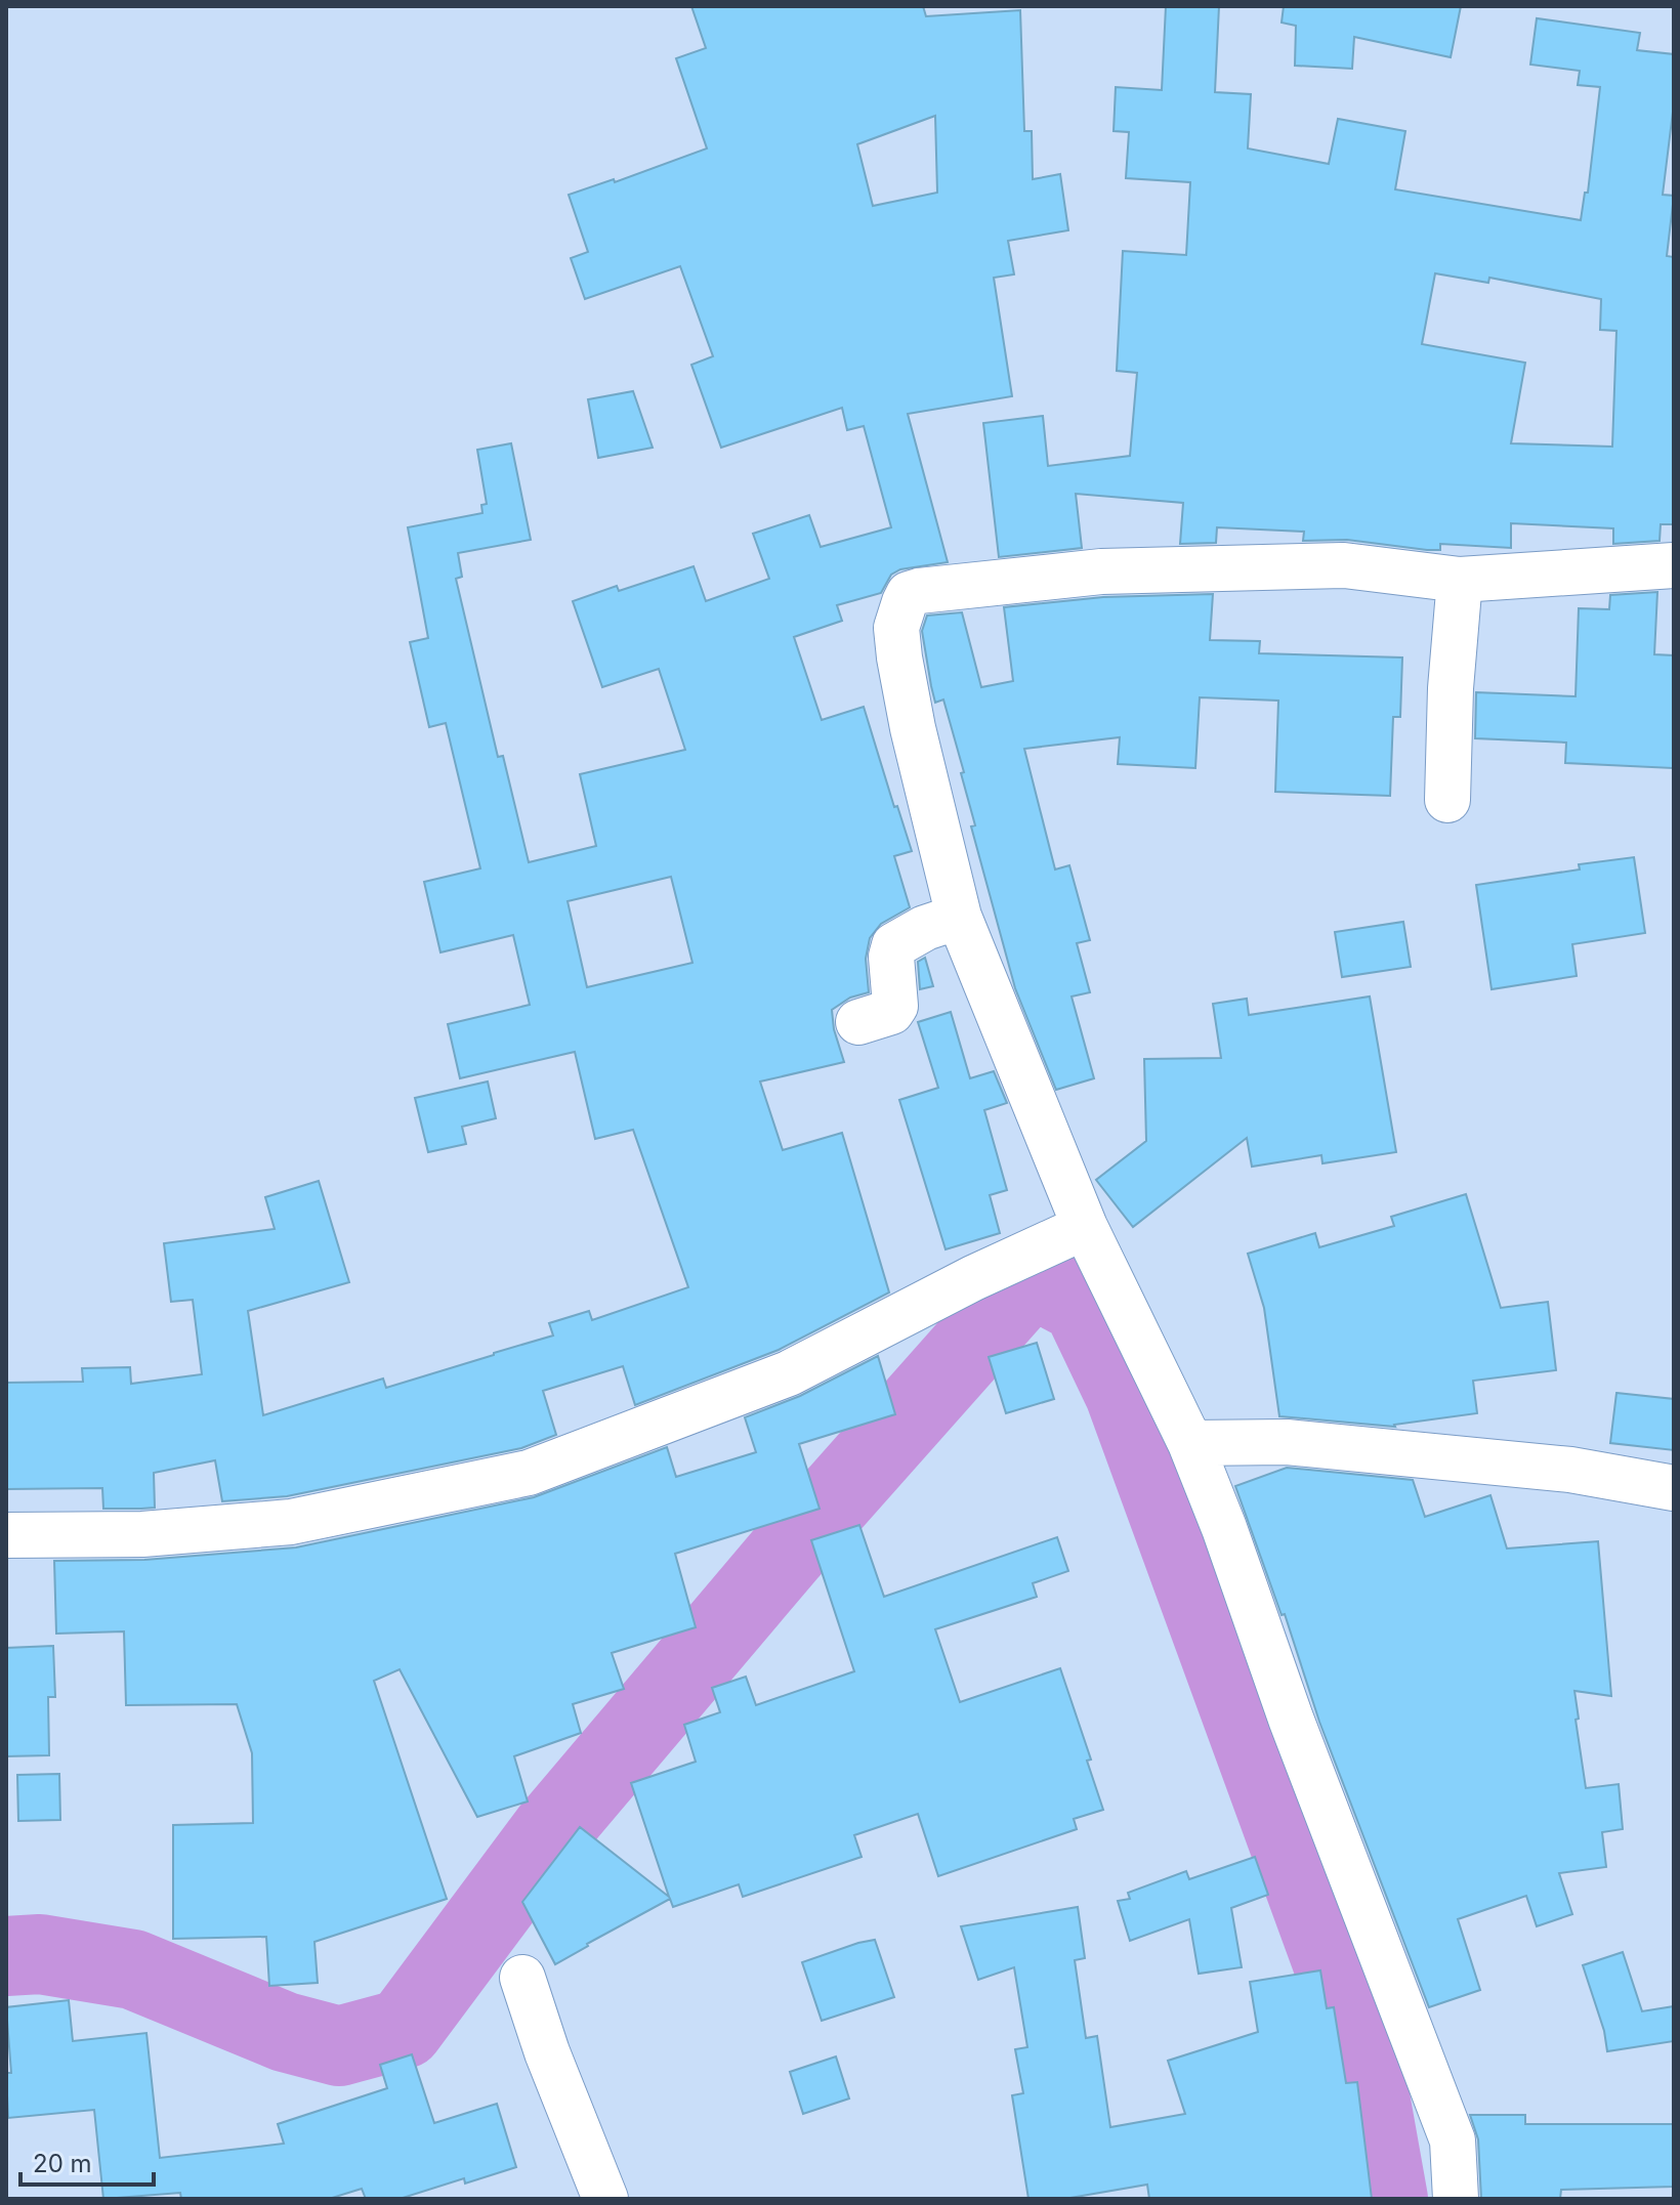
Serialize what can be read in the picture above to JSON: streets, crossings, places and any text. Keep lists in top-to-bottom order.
{
  "scale_bar": "20 m"
}
